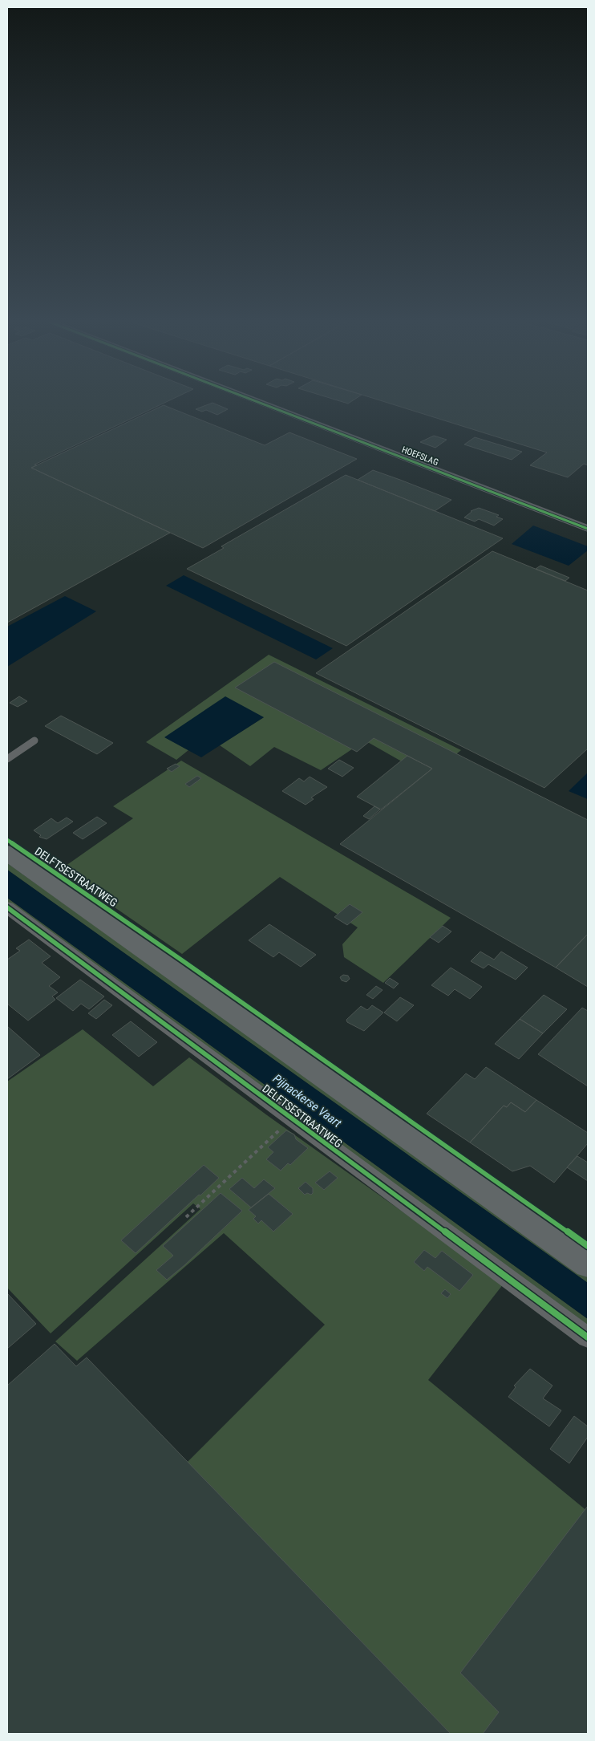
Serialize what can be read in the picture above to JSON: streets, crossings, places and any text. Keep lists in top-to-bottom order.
{
  "streets": {
    "main road": ["DELFTSESTRAATWEG"],
    "street": ["HOEFSLAG"]
  },
  "water": ["Pijnackerse Vaart"]
}
